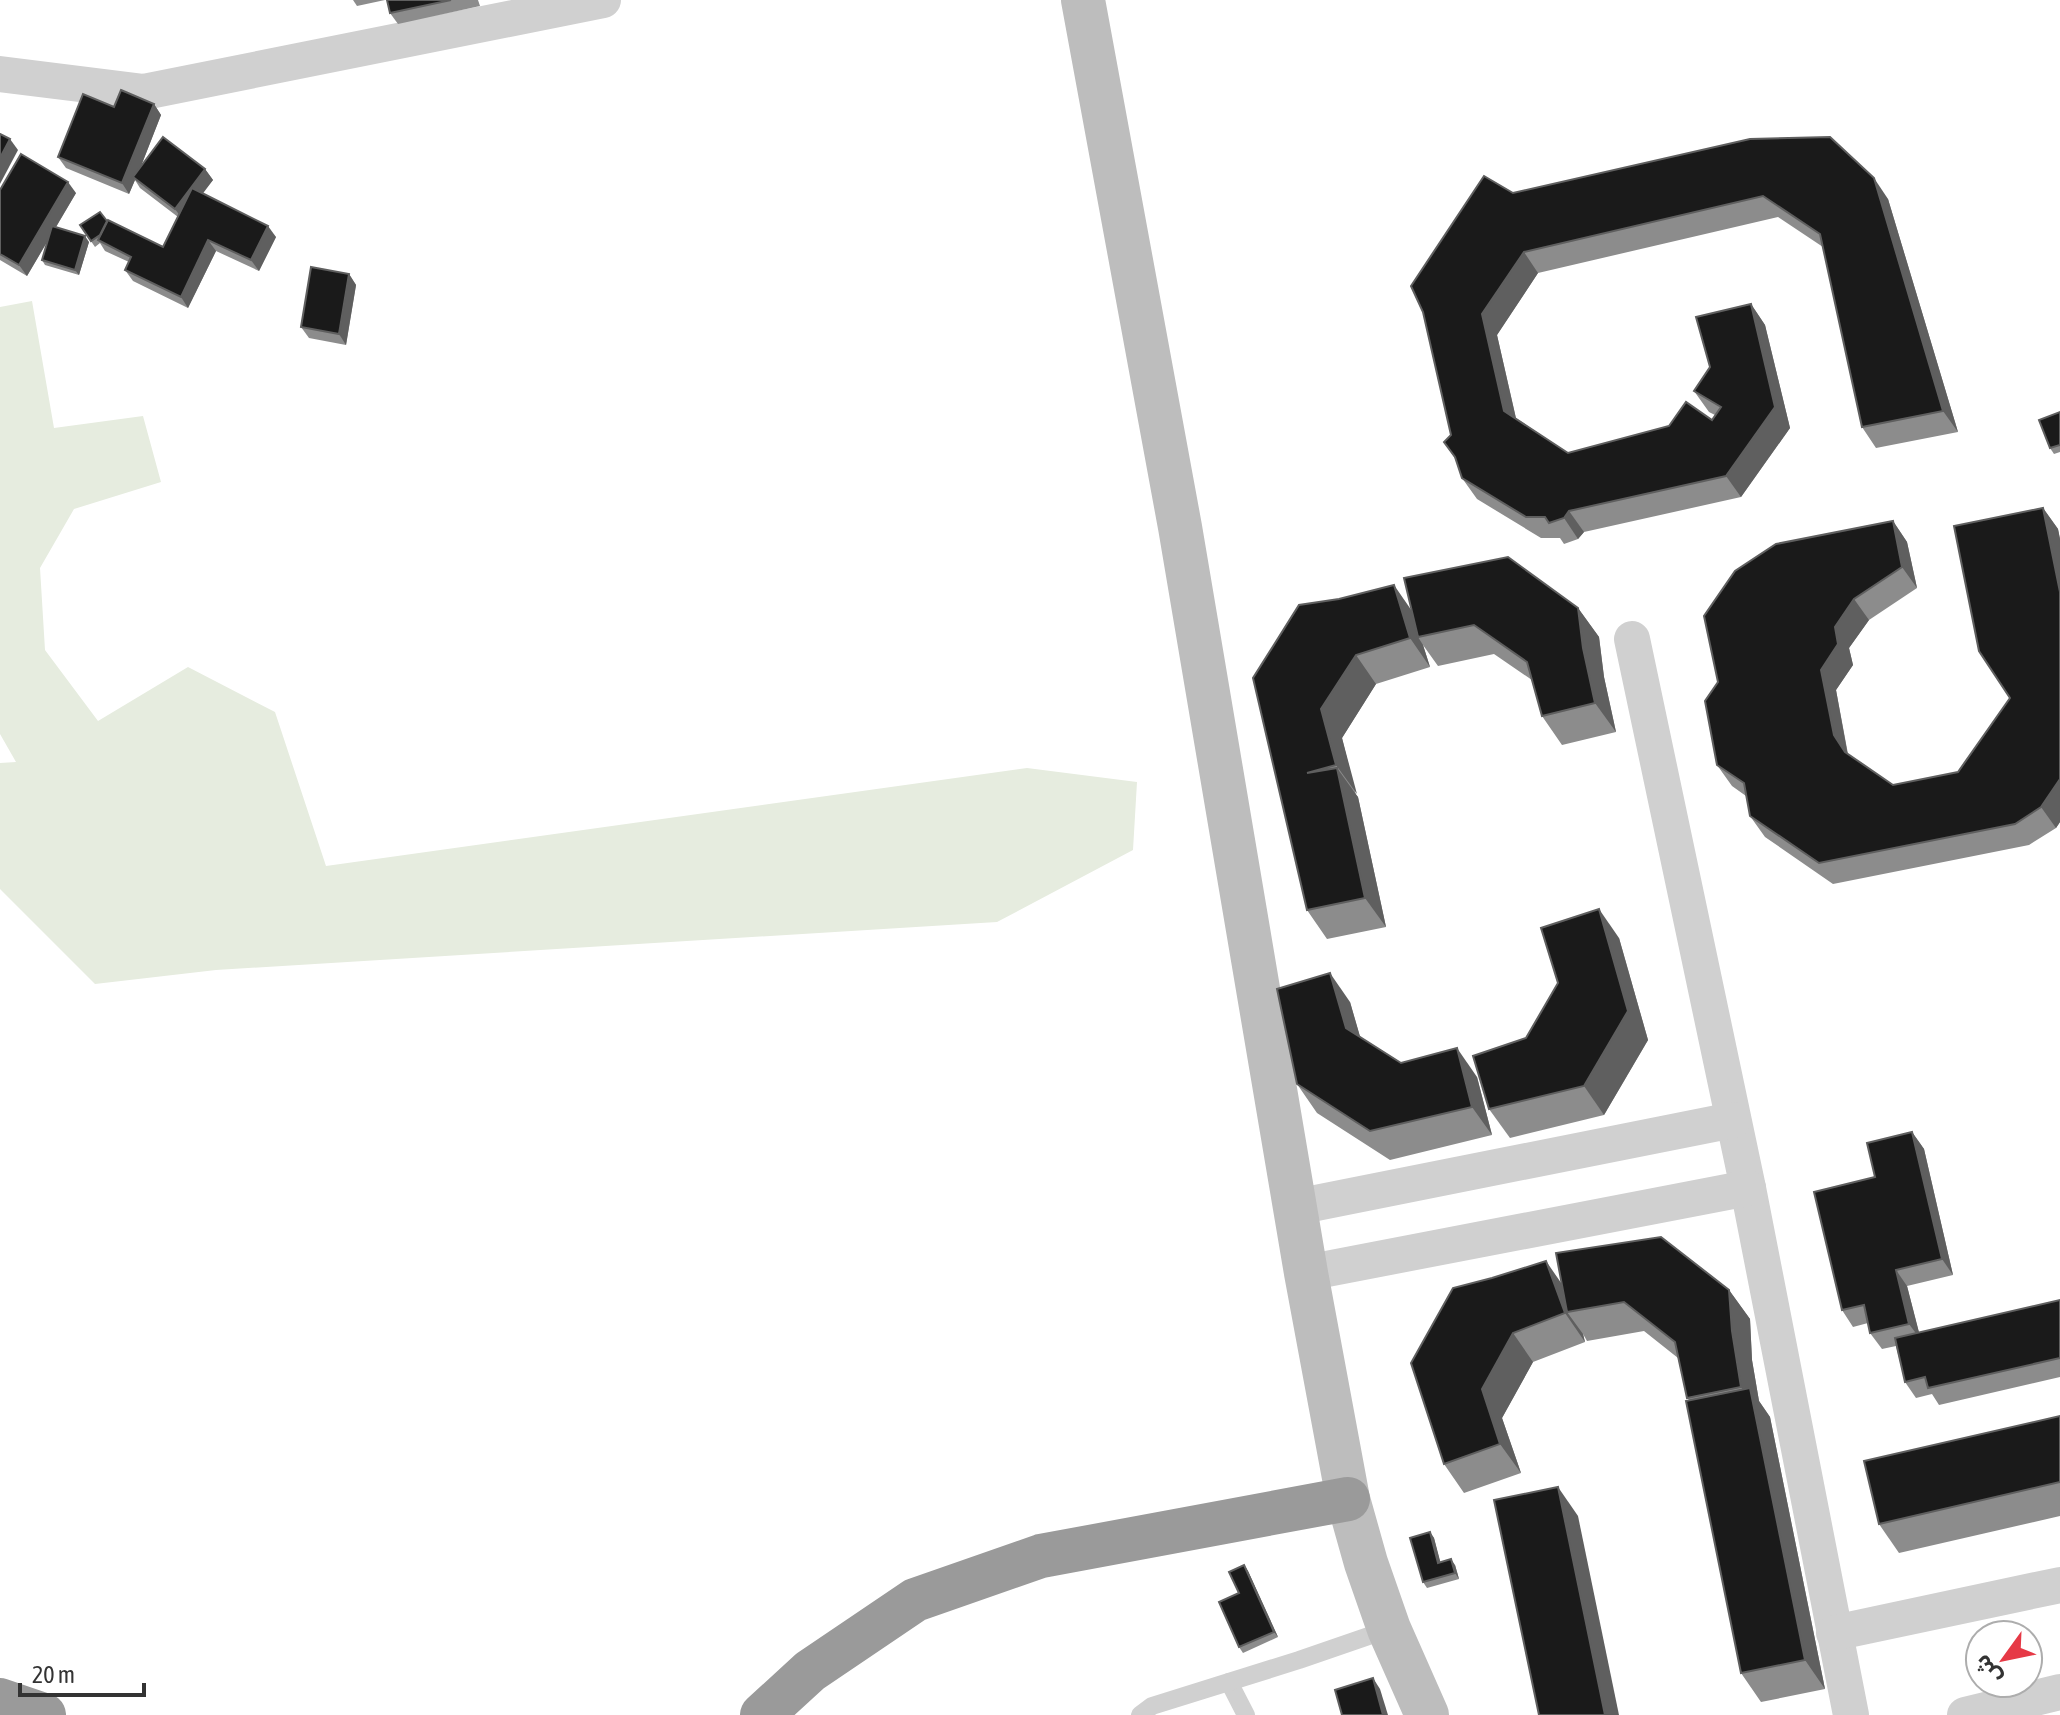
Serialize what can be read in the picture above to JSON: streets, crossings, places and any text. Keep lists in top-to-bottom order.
{
  "scale_bar": "20 m",
  "north": "bottom left"
}
